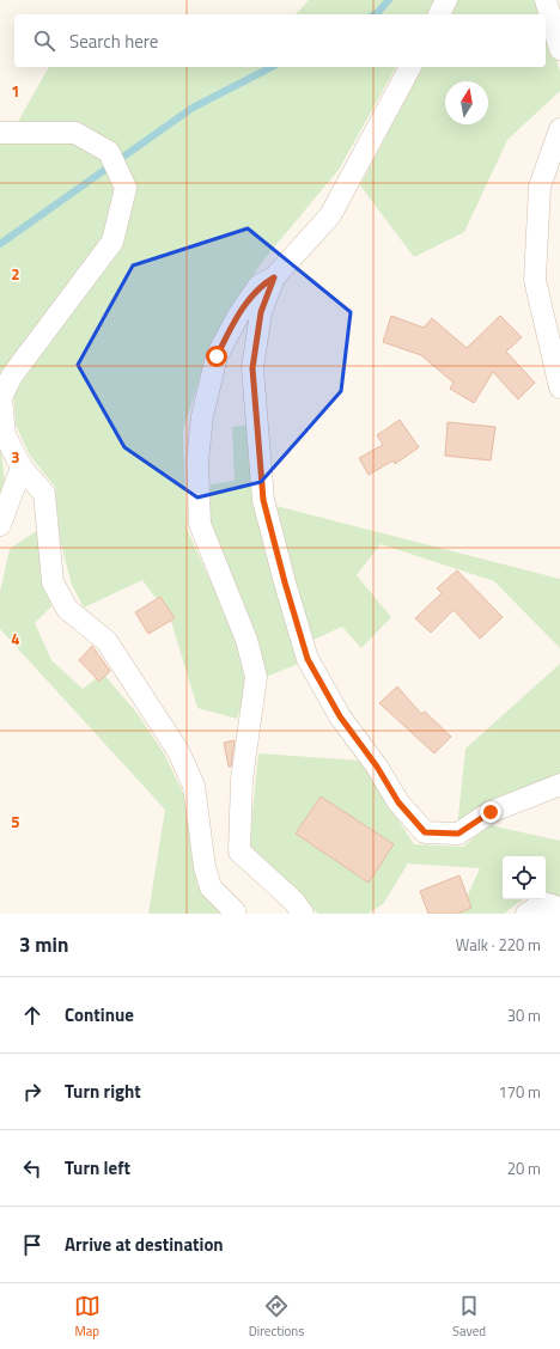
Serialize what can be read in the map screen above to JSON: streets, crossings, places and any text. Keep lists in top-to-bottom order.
{
  "north": "top",
  "page": {
    "search": "Search here",
    "heading": ["3 min", "Walk · 220 m"],
    "list": [
      ["Continue", "30 m"],
      ["Turn right", "170 m"],
      ["Turn left", "20 m"],
      "Arrive at destination"
    ],
    "nav": ["Map", "Directions", "Saved"]
  },
  "grid": {
    "rows": [
      "1",
      "2",
      "3",
      "4",
      "5"
    ]
  }
}
